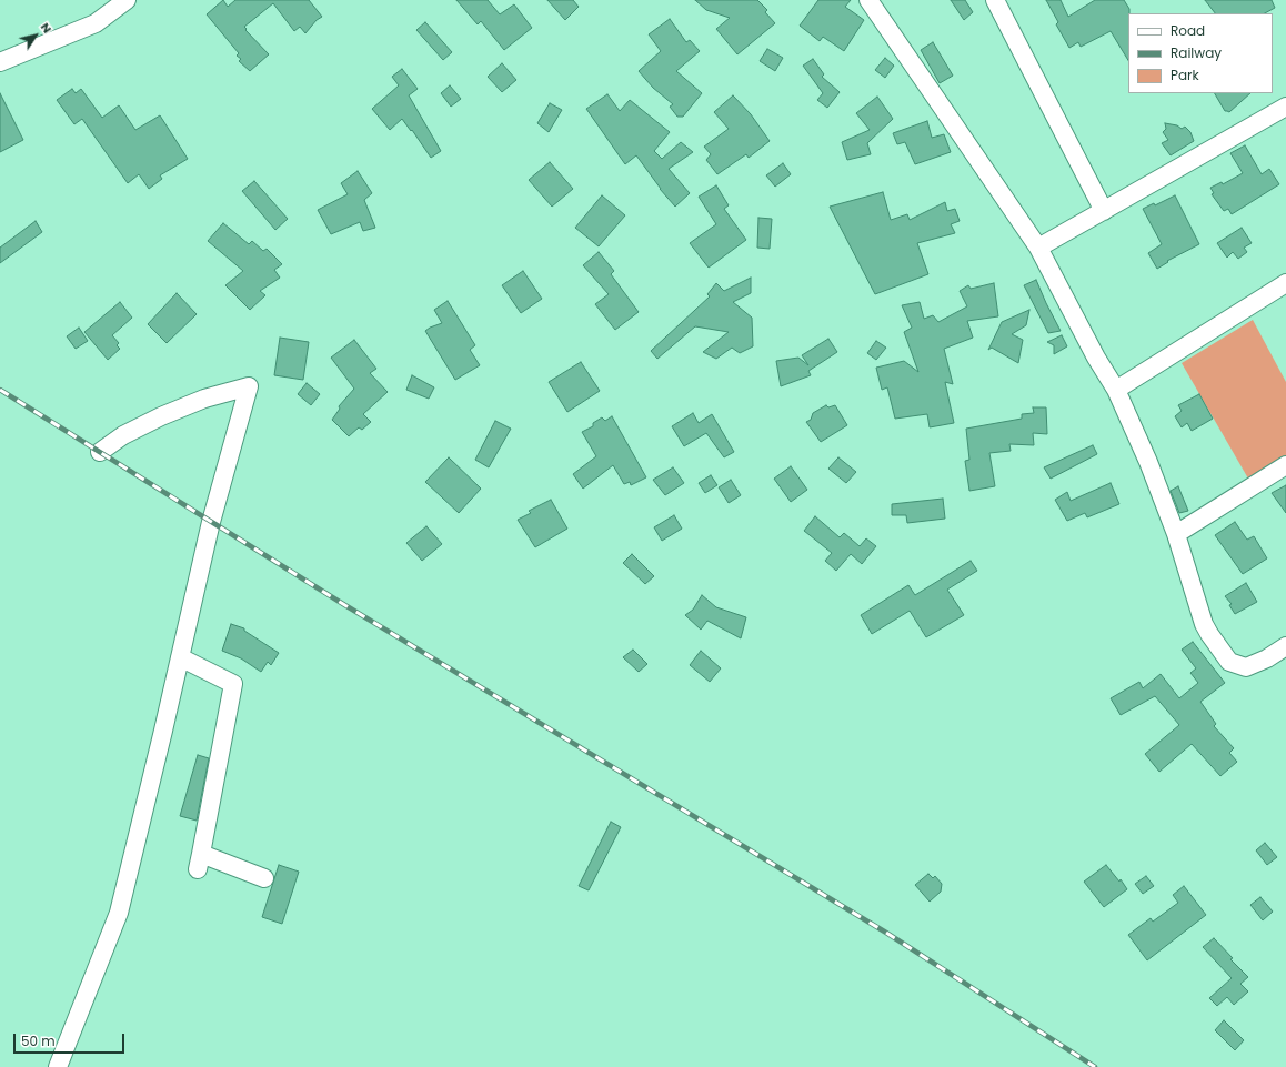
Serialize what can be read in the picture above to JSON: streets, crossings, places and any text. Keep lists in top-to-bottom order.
{
  "legend": ["Road", "Railway", "Park"],
  "scale_bar": "50 m",
  "north": "top right"
}
